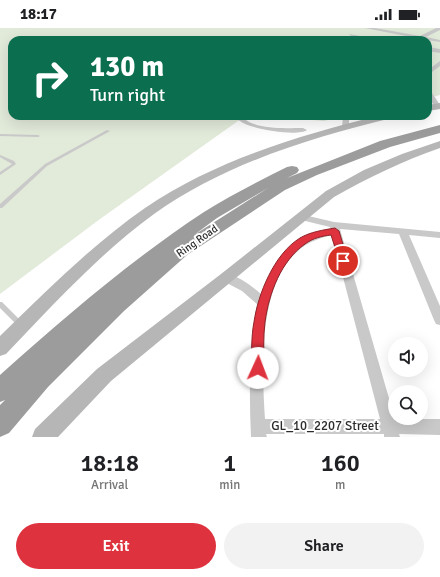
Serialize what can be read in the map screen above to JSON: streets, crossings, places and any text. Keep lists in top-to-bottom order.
{
  "streets": {
    "highway": ["Ring Road"],
    "street": ["GL_10_2207 Street"]
  },
  "page": {
    "status": "18:17",
    "turn": ["130 m", "Turn right"],
    "eta": [
      "18:18",
      "Arrival",
      "1",
      "min",
      "160",
      "m"
    ],
    "buttons": ["Exit", "Share"]
  }
}
